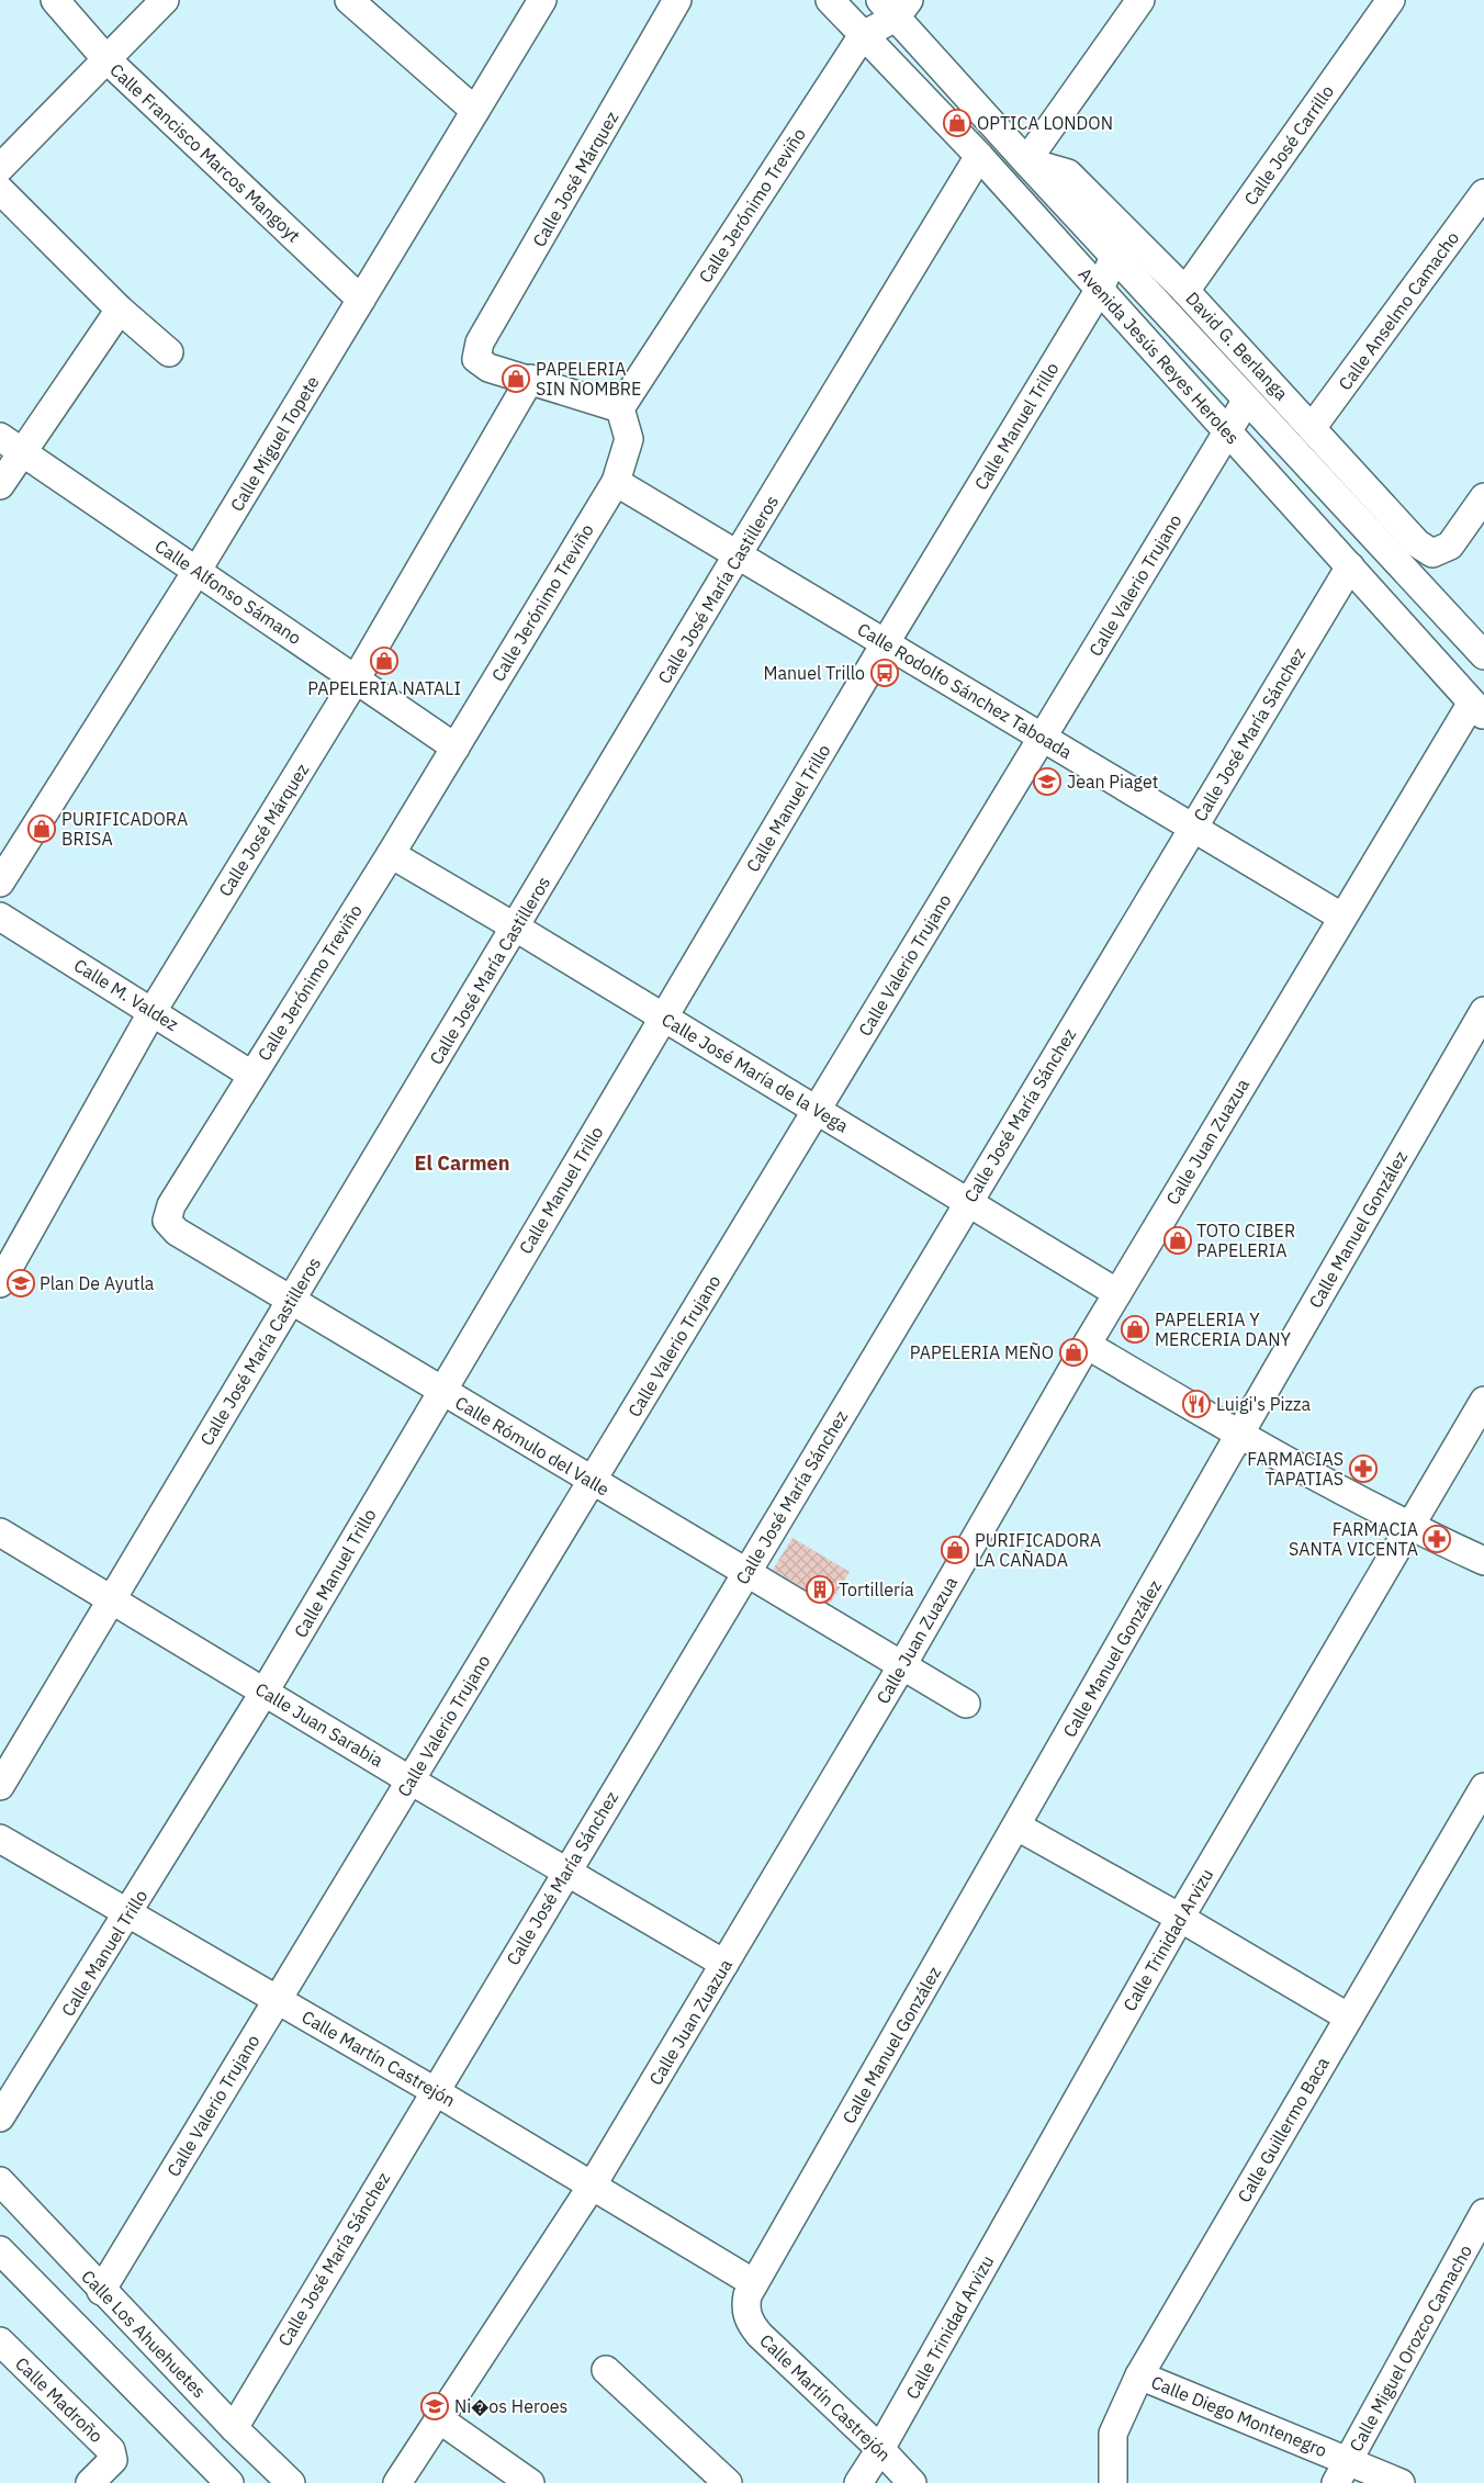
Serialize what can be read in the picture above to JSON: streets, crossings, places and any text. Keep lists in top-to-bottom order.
{
  "streets": {
    "street": [
      "Calle José Carrillo",
      "Calle Francisco Marcos Mangoyt",
      "Calle José Márquez",
      "Calle Jerónimo Treviño",
      "Calle Anselmo Camacho",
      "David G. Berlanga",
      "Avenida Jesús Reyes Heroles",
      "Calle Manuel Trillo",
      "Calle Miguel Topete",
      "Calle Valerio Trujano",
      "Calle José María Castilleros",
      "Calle Alfonso Sámano",
      "Calle Rodolfo Sánchez Taboada",
      "Calle José María Sánchez",
      "Calle M. Valdez",
      "Calle José María de la Vega",
      "Calle Juan Zuazua",
      "Calle Manuel González",
      "Calle Rómulo del Valle",
      "Calle Juan Sarabia",
      "Calle Trinidad Arvizu",
      "Calle Martín Castrejón",
      "Calle Guillermo Baca",
      "Calle Los Ahuehuetes",
      "Calle Miguel Orozco Camacho",
      "Calle Madroño",
      "Calle Diego Montenegro"
    ]
  },
  "crossings": [
    ["Calle José Carrillo", "David G. Berlanga"],
    ["Calle Francisco Marcos Mangoyt", "Calle Miguel Topete"],
    ["Calle José Márquez", "Calle Alfonso Sámano"],
    ["Calle José Márquez", "Calle M. Valdez"],
    ["Calle Jerónimo Treviño", "Avenida Jesús Reyes Heroles"],
    ["Calle Jerónimo Treviño", "Calle Alfonso Sámano"],
    ["Calle Jerónimo Treviño", "Calle Rodolfo Sánchez Taboada"],
    ["Calle Jerónimo Treviño", "Calle M. Valdez"],
    ["Calle Jerónimo Treviño", "Calle José María de la Vega"],
    ["Calle Jerónimo Treviño", "Calle Rómulo del Valle"],
    ["Calle Anselmo Camacho", "David G. Berlanga"],
    ["David G. Berlanga", "Avenida Jesús Reyes Heroles"],
    ["Avenida Jesús Reyes Heroles", "Calle Manuel Trillo"],
    ["Avenida Jesús Reyes Heroles", "Calle Valerio Trujano"],
    ["Avenida Jesús Reyes Heroles", "Calle José María Castilleros"],
    ["Avenida Jesús Reyes Heroles", "Calle José María Sánchez"],
    ["Avenida Jesús Reyes Heroles", "Calle Juan Zuazua"],
    ["Calle Manuel Trillo", "Calle Rodolfo Sánchez Taboada"],
    ["Calle Manuel Trillo", "Calle José María de la Vega"],
    ["Calle Manuel Trillo", "Calle Rómulo del Valle"],
    ["Calle Manuel Trillo", "Calle Juan Sarabia"],
    ["Calle Manuel Trillo", "Calle Martín Castrejón"],
    ["Calle Miguel Topete", "Calle Alfonso Sámano"],
    ["Calle Valerio Trujano", "Calle Rodolfo Sánchez Taboada"],
    ["Calle Valerio Trujano", "Calle José María de la Vega"],
    ["Calle Valerio Trujano", "Calle Rómulo del Valle"],
    ["Calle Valerio Trujano", "Calle Juan Sarabia"],
    ["Calle Valerio Trujano", "Calle Martín Castrejón"],
    ["Calle Valerio Trujano", "Calle Los Ahuehuetes"],
    ["Calle José María Castilleros", "Calle Rodolfo Sánchez Taboada"],
    ["Calle José María Castilleros", "Calle José María de la Vega"],
    ["Calle José María Castilleros", "Calle Rómulo del Valle"],
    ["Calle José María Castilleros", "Calle Juan Sarabia"],
    ["Calle Rodolfo Sánchez Taboada", "Calle José María Sánchez"],
    ["Calle Rodolfo Sánchez Taboada", "Calle Juan Zuazua"],
    ["Calle José María Sánchez", "Calle José María de la Vega"],
    ["Calle José María Sánchez", "Calle Rómulo del Valle"],
    ["Calle José María Sánchez", "Calle Juan Sarabia"],
    ["Calle José María Sánchez", "Calle Martín Castrejón"],
    ["Calle José María Sánchez", "Calle Los Ahuehuetes"],
    ["Calle José María de la Vega", "Calle Juan Zuazua"],
    ["Calle Juan Zuazua", "Calle Rómulo del Valle"],
    ["Calle Juan Zuazua", "Calle Juan Sarabia"],
    ["Calle Juan Zuazua", "Calle Martín Castrejón"],
    ["Calle Manuel González", "Calle Martín Castrejón"],
    ["Calle Trinidad Arvizu", "Calle Martín Castrejón"],
    ["Calle Guillermo Baca", "Calle Diego Montenegro"],
    ["Calle Miguel Orozco Camacho", "Calle Diego Montenegro"]
  ],
  "districts": ["El Carmen"],
  "places": {
    "shop": [
      "OPTICA LONDON",
      "PAPELERIA SIN NOMBRE",
      "PAPELERIA NATALI",
      "PURIFICADORA BRISA",
      "TOTO CIBER PAPELERIA",
      "PAPELERIA Y MERCERIA DANY",
      "PAPELERIA MEÑO",
      "PURIFICADORA LA CAÑADA"
    ],
    "bus stop": ["Manuel Trillo"],
    "school or university": ["Jean Piaget", "Plan De Ayutla", "Ni�os Heroes"],
    "restaurant": ["Luigi's Pizza"],
    "pharmacy": ["FARMACIAS TAPATIAS", "FARMACIA SANTA VICENTA"],
    "building": ["Tortillería"]
  }
}
